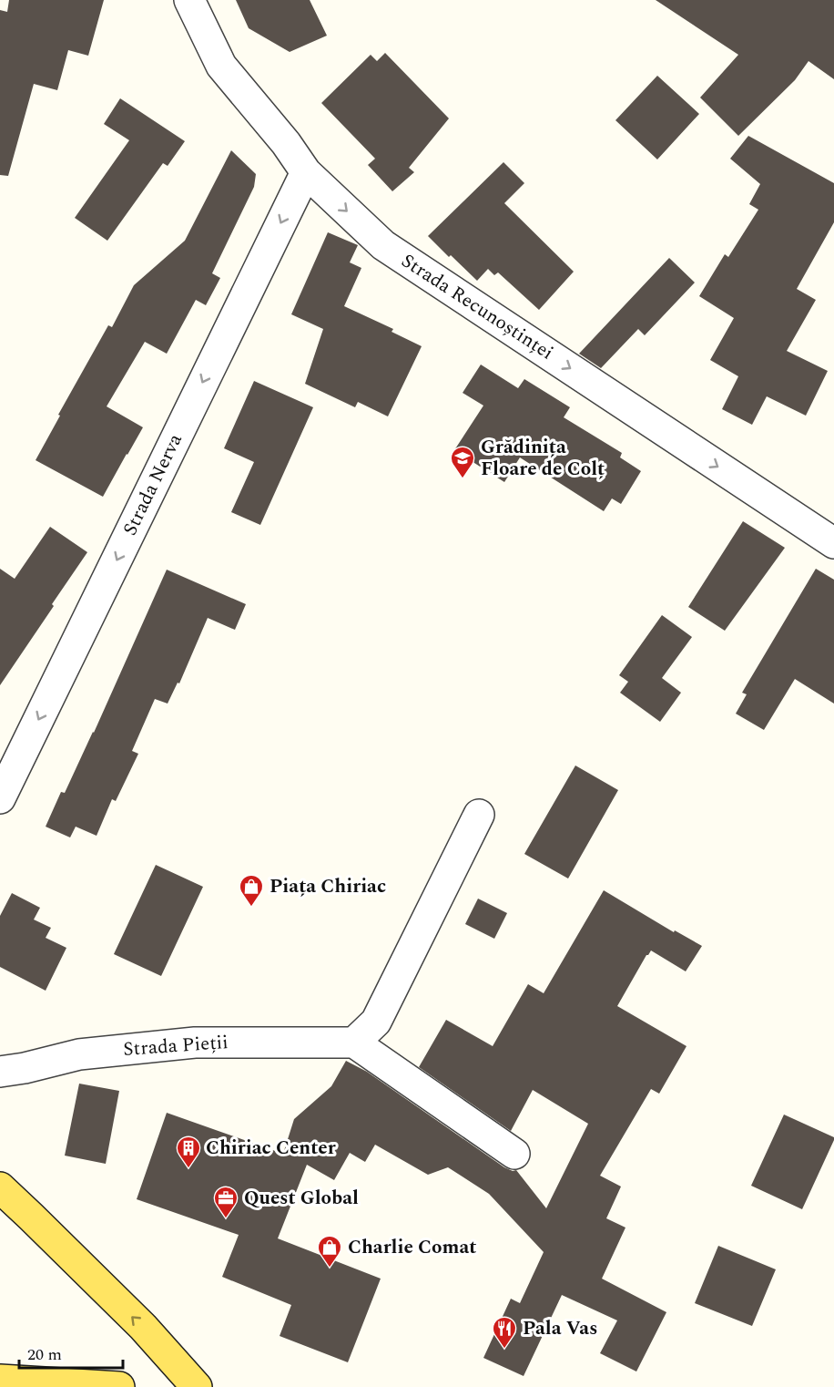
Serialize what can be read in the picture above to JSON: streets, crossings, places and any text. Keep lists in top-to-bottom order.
{
  "streets": {
    "street": ["Strada Recunoștinței", "Strada Nerva", "Strada Pieții"]
  },
  "crossings": [
    ["Strada Recunoștinței", "Strada Nerva"]
  ],
  "one_way": ["Strada Recunoștinței", "Strada Nerva"],
  "places": {
    "school or university": ["Grădinița Floare de Colț"],
    "shop": ["Piața Chiriac", "Charlie Comat"],
    "building": ["Chiriac Center"],
    "office": ["Quest Global"],
    "restaurant": ["Pala Vas"]
  },
  "scale_bar": "20 m"
}
